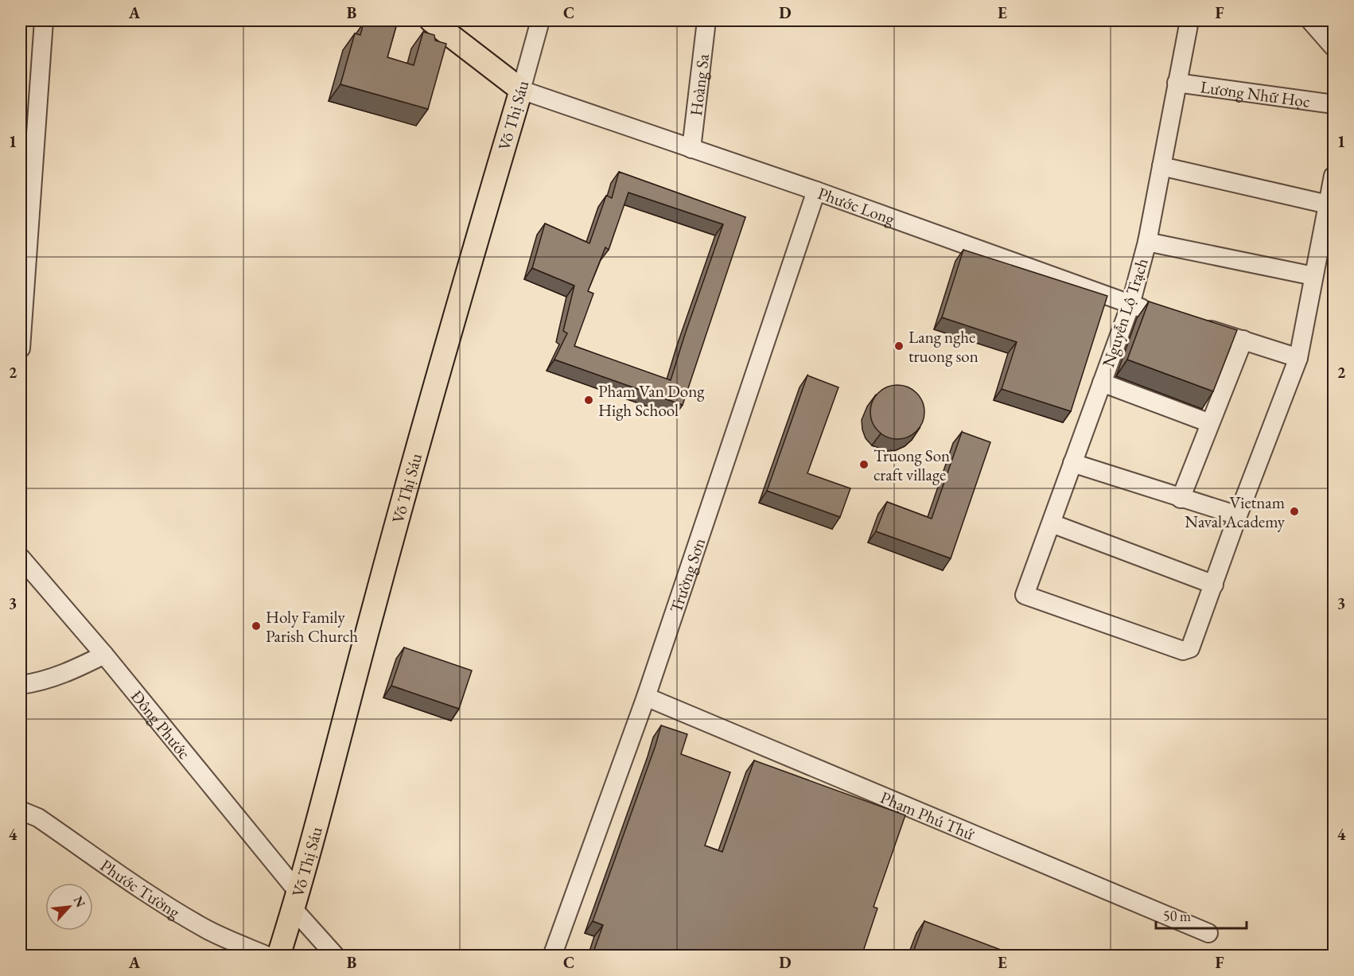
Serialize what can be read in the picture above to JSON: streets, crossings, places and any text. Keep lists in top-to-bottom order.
{
  "streets": {
    "main road": ["Võ Thị Sáu", "Phước Long"],
    "street": [
      "Hoàng Sa",
      "Lương Nhữ Học",
      "Nguyễn Lộ Trạch",
      "Trường Sơn",
      "Đông Phước",
      "Phạm Phú Thứ",
      "Phước Tường"
    ]
  },
  "crossings": [
    ["Hoàng Sa", "Phước Long"],
    ["Lương Nhữ Học", "Nguyễn Lộ Trạch"],
    ["Võ Thị Sáu", "Phước Long"],
    ["Võ Thị Sáu", "Đông Phước"],
    ["Phước Long", "Nguyễn Lộ Trạch"],
    ["Phước Long", "Trường Sơn"],
    ["Trường Sơn", "Phạm Phú Thứ"]
  ],
  "places": [
    "Lang nghe truong son",
    "Pham Van Dong High School",
    "Truong Son craft village",
    "Vietnam Naval Academy",
    "Holy Family Parish Church"
  ],
  "scale_bar": "50 m",
  "north": "top right",
  "grid": {
    "columns": [
      "A",
      "B",
      "C",
      "D",
      "E",
      "F"
    ],
    "rows": [
      "1",
      "2",
      "3",
      "4"
    ]
  }
}
